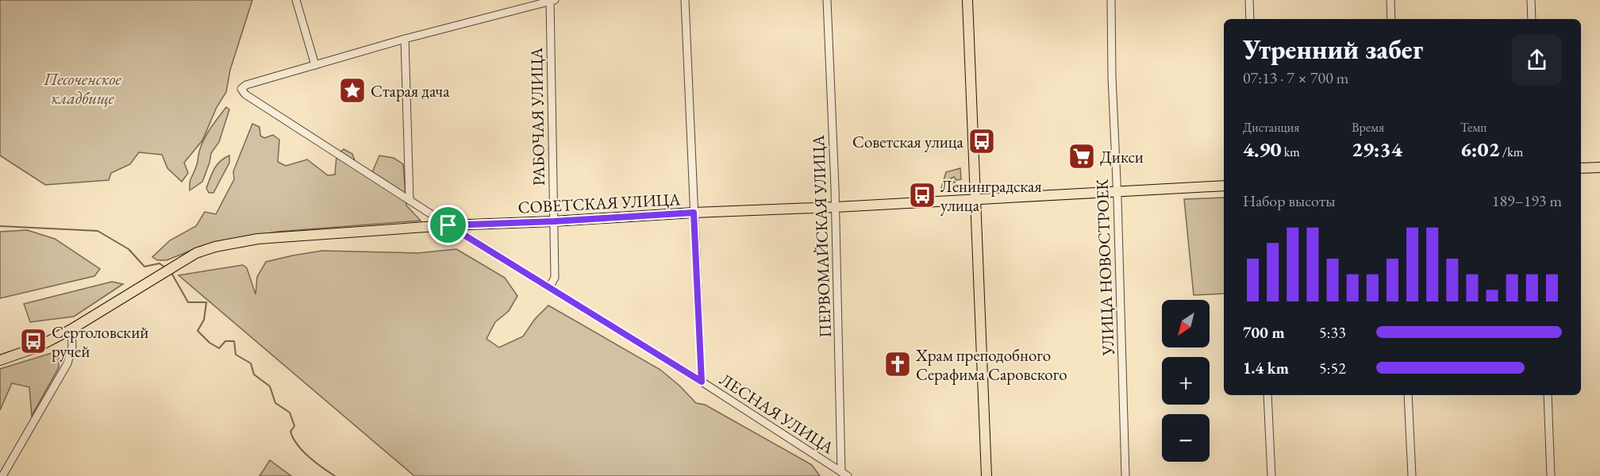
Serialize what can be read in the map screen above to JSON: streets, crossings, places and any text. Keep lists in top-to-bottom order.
{
  "streets": {
    "main road": ["СОВЕТСКАЯ УЛИЦА"],
    "street": [
      "РАБОЧАЯ УЛИЦА",
      "ПЕРВОМАЙСКАЯ УЛИЦА",
      "УЛИЦА НОВОСТРОЕК",
      "ЛЕСНАЯ УЛИЦА"
    ]
  },
  "crossings": [
    ["РАБОЧАЯ УЛИЦА", "СОВЕТСКАЯ УЛИЦА"],
    ["РАБОЧАЯ УЛИЦА", "ЛЕСНАЯ УЛИЦА"],
    ["СОВЕТСКАЯ УЛИЦА", "ПЕРВОМАЙСКАЯ УЛИЦА"],
    ["СОВЕТСКАЯ УЛИЦА", "УЛИЦА НОВОСТРОЕК"],
    ["СОВЕТСКАЯ УЛИЦА", "ЛЕСНАЯ УЛИЦА"],
    ["ПЕРВОМАЙСКАЯ УЛИЦА", "ЛЕСНАЯ УЛИЦА"]
  ],
  "parks": ["Песоченское кладбище"],
  "places": {
    "place": ["Старая дача"],
    "bus stop": ["Советская улица", "Ленинградская улица", "Сертоловский ручей"],
    "supermarket": ["Дикси"],
    "church": ["Храм преподобного Серафима Саровского"]
  },
  "north": "bottom left",
  "page": {
    "heading": ["Утренний забег", "07:13 · 7 × 700 m"],
    "stats": [
      ["Дистанция", "4.90 km"],
      ["Время", "29:34"],
      ["Темп", "6:02 /km"]
    ],
    "chart": ["Набор высоты", "189–193 m"],
    "map_buttons": ["+", "−"],
    "list": [
      {
        "name": "700 m",
        "note": "5:33"
      },
      {
        "name": "1.4 km",
        "note": "5:52"
      }
    ]
  }
}
